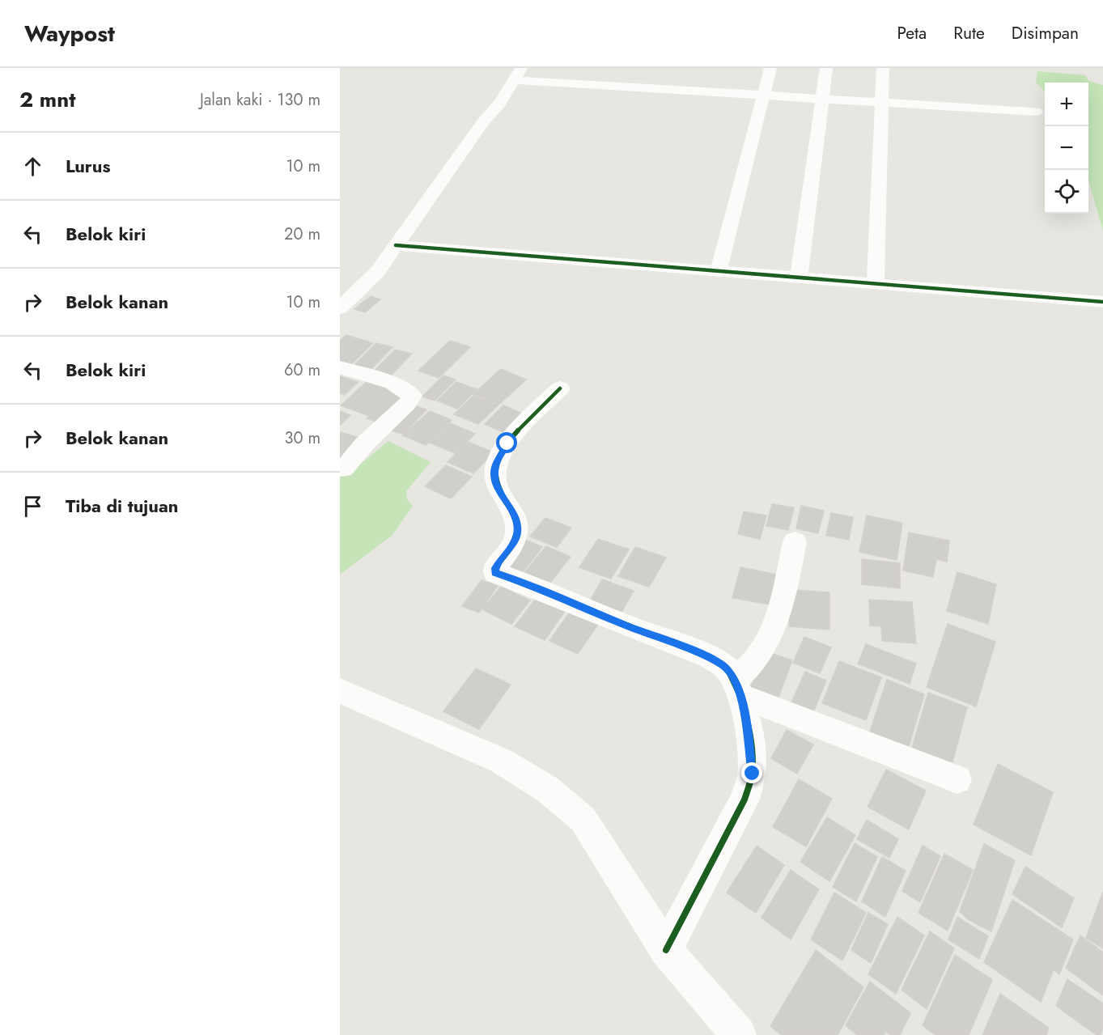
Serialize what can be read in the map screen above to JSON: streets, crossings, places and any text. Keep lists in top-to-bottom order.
{
  "page": {
    "header": "Waypost",
    "nav": ["Peta", "Rute", "Disimpan"],
    "heading": ["2 mnt", "Jalan kaki · 130 m"],
    "map_buttons": ["+", "−"],
    "list": [
      ["Lurus", "10 m"],
      ["Belok kiri", "20 m"],
      ["Belok kanan", "10 m"],
      ["Belok kiri", "60 m"],
      ["Belok kanan", "30 m"],
      "Tiba di tujuan"
    ]
  }
}
